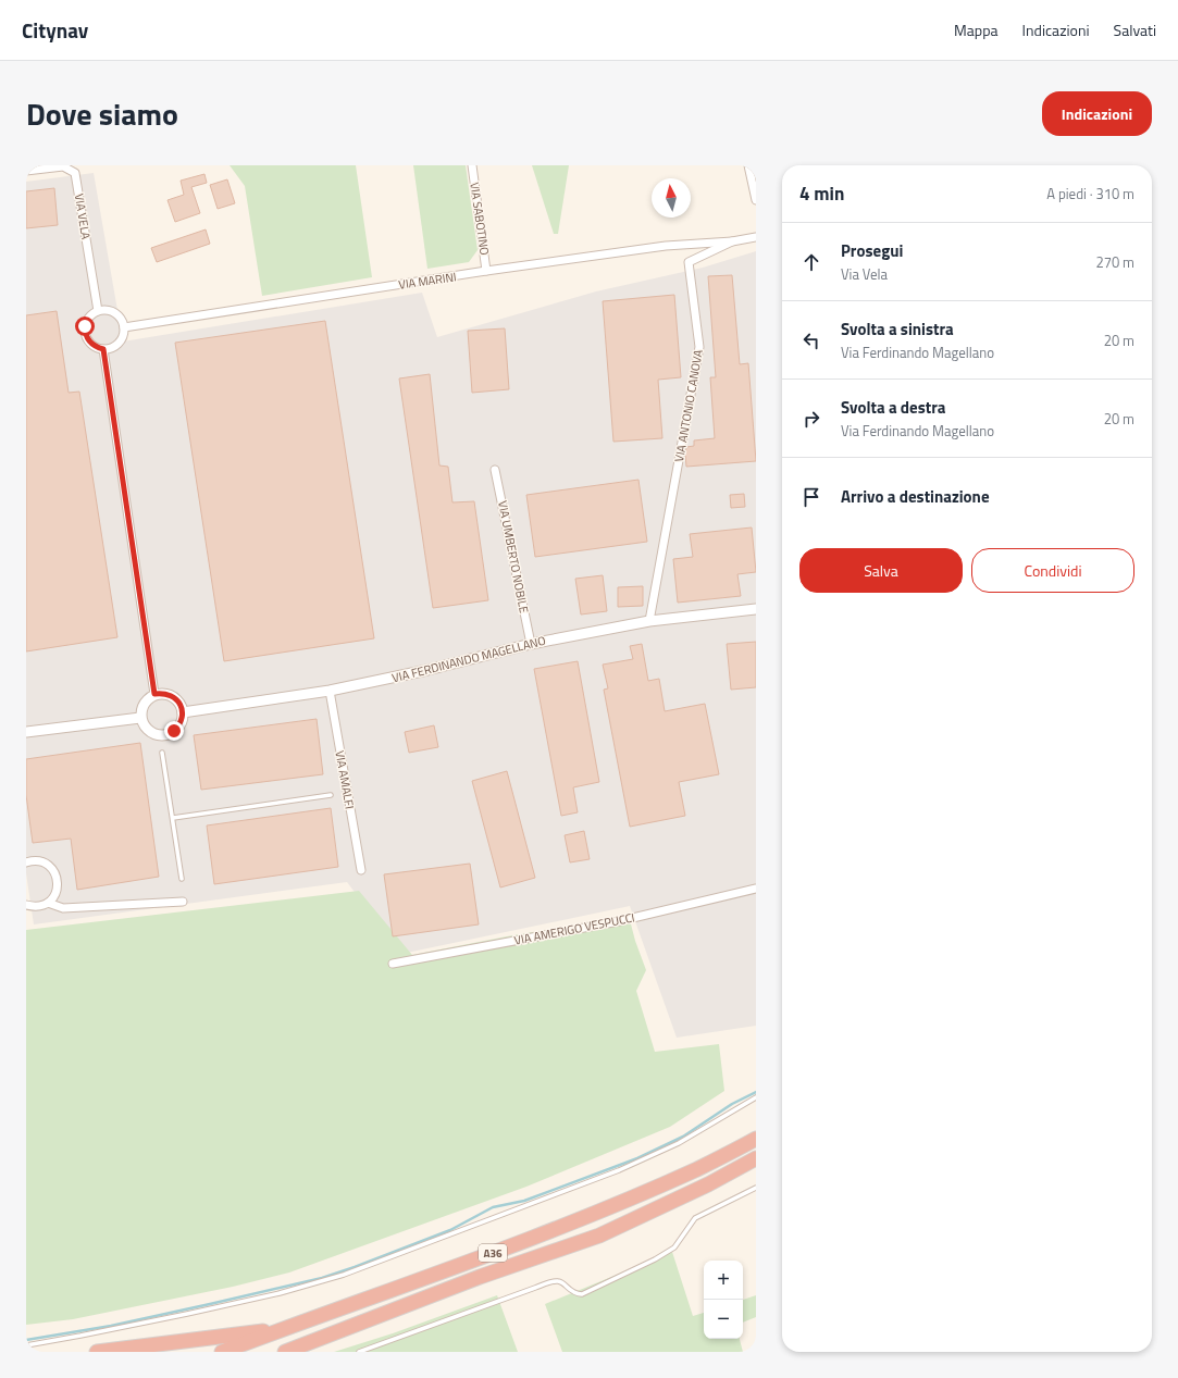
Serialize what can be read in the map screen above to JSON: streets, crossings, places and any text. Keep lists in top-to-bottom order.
{
  "streets": {
    "highway": ["A36"],
    "street": [
      "VIA VELA",
      "VIA SABOTINO",
      "VIA MARINI",
      "VIA ANTONIO CANOVA",
      "VIA UMBERTO NOBILE",
      "VIA FERDINANDO MAGELLANO",
      "VIA AMALFI",
      "VIA AMERIGO VESPUCCI"
    ]
  },
  "crossings": [
    ["VIA VELA", "VIA MARINI"],
    ["VIA SABOTINO", "VIA MARINI"],
    ["VIA MARINI", "VIA ANTONIO CANOVA"],
    ["VIA ANTONIO CANOVA", "VIA FERDINANDO MAGELLANO"],
    ["VIA UMBERTO NOBILE", "VIA FERDINANDO MAGELLANO"],
    ["VIA FERDINANDO MAGELLANO", "VIA AMALFI"]
  ],
  "north": "top",
  "page": {
    "header": "Citynav",
    "nav": ["Mappa", "Indicazioni", "Salvati"],
    "title": "Dove siamo",
    "buttons": [
      "Indicazioni",
      ["Salva", "Condividi"]
    ],
    "heading": ["4 min", "A piedi · 310 m"],
    "list": [
      ["Prosegui", "Via Vela", "270 m"],
      ["Svolta a sinistra", "Via Ferdinando Magellano", "20 m"],
      ["Svolta a destra", "Via Ferdinando Magellano", "20 m"],
      "Arrivo a destinazione"
    ],
    "map_buttons": ["+", "−"]
  }
}
